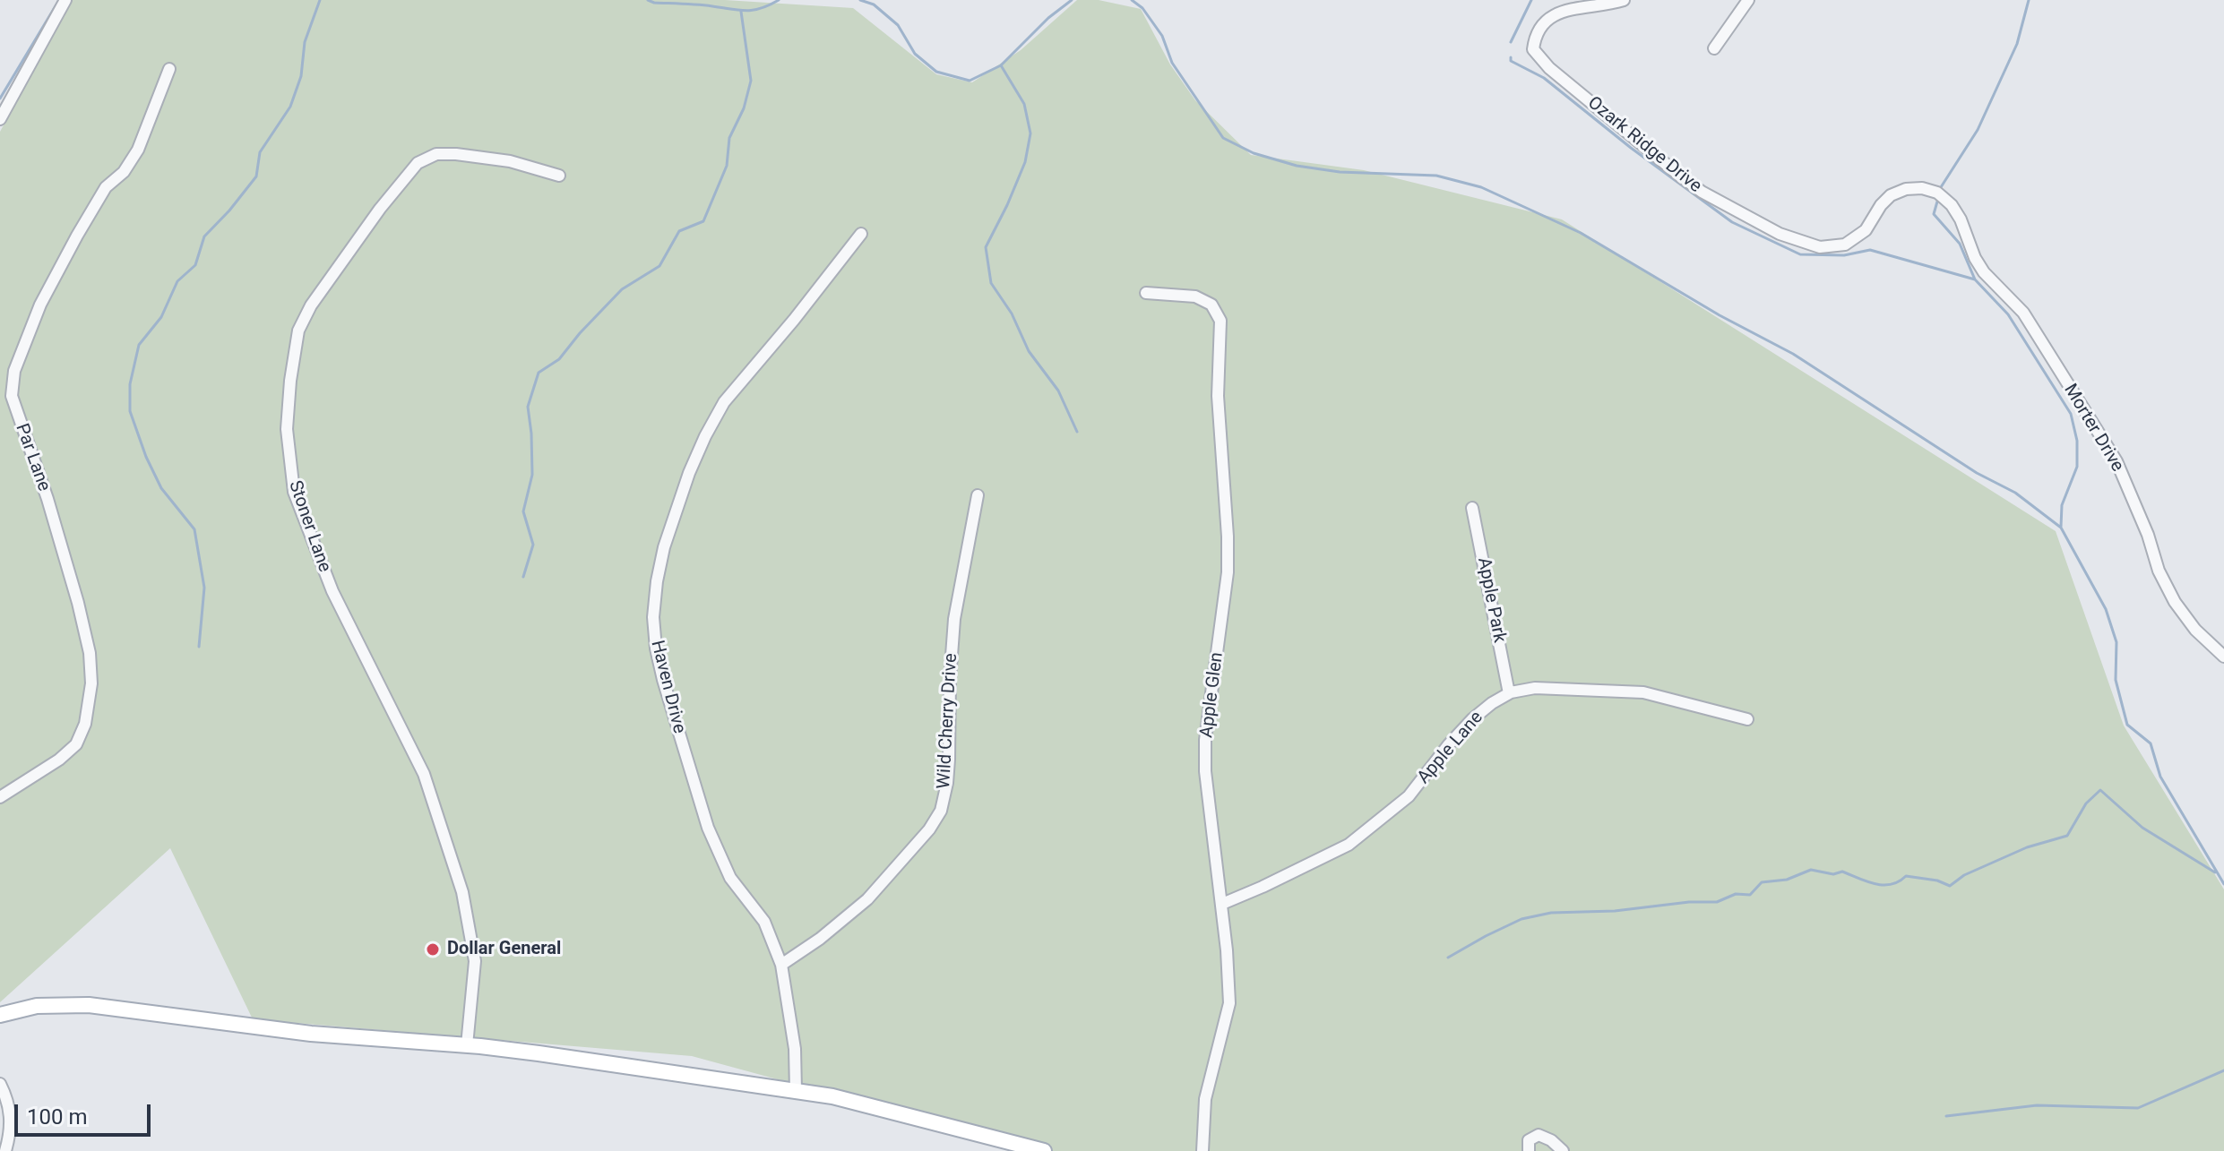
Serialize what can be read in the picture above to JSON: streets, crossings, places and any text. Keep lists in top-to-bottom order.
{
  "streets": {
    "street": [
      "Ozark Ridge Drive",
      "Morter Drive",
      "Par Lane",
      "Stoner Lane",
      "Apple Park",
      "Haven Drive",
      "Apple Glen",
      "Wild Cherry Drive",
      "Apple Lane"
    ]
  },
  "crossings": [
    ["Ozark Ridge Drive", "Morter Drive"],
    ["Apple Park", "Apple Lane"],
    ["Haven Drive", "Wild Cherry Drive"],
    ["Apple Glen", "Apple Lane"]
  ],
  "places": ["Dollar General"],
  "scale_bar": "100 m"
}
